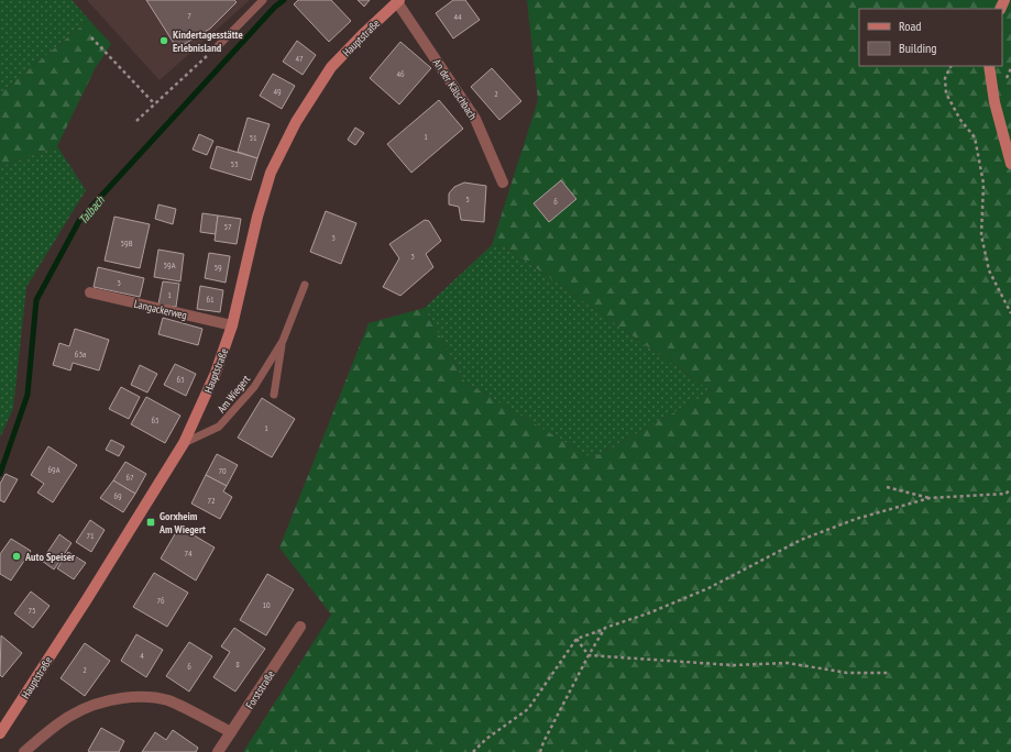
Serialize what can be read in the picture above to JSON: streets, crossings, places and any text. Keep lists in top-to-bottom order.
{
  "streets": {
    "main road": ["Hauptstraße"],
    "street": ["An der Kälschbach", "Langackerweg", "Forststraße"],
    "lane": ["Am Wiegert"]
  },
  "crossings": [
    ["Hauptstraße", "An der Kälschbach"],
    ["Hauptstraße", "Langackerweg"],
    ["Hauptstraße", "Am Wiegert"]
  ],
  "water": ["Talbach"],
  "places": {
    "other": ["Kindertagesstätte Erlebnisland", "Auto Speiser"],
    "transit": ["Gorxheim Am Wiegert"]
  },
  "house_numbers": [
    "7",
    "44",
    "47",
    "46",
    "49",
    "2",
    "1",
    "51",
    "53",
    "5",
    "6",
    "57",
    "3",
    "59B",
    "3",
    "59A",
    "59",
    "3",
    "1",
    "61",
    "63a",
    "63",
    "65",
    "1",
    "69A",
    "70",
    "67",
    "69",
    "72",
    "71",
    "74",
    "76",
    "10",
    "75",
    "4",
    "8",
    "6",
    "2"
  ],
  "legend": ["Road", "Building"]
}
